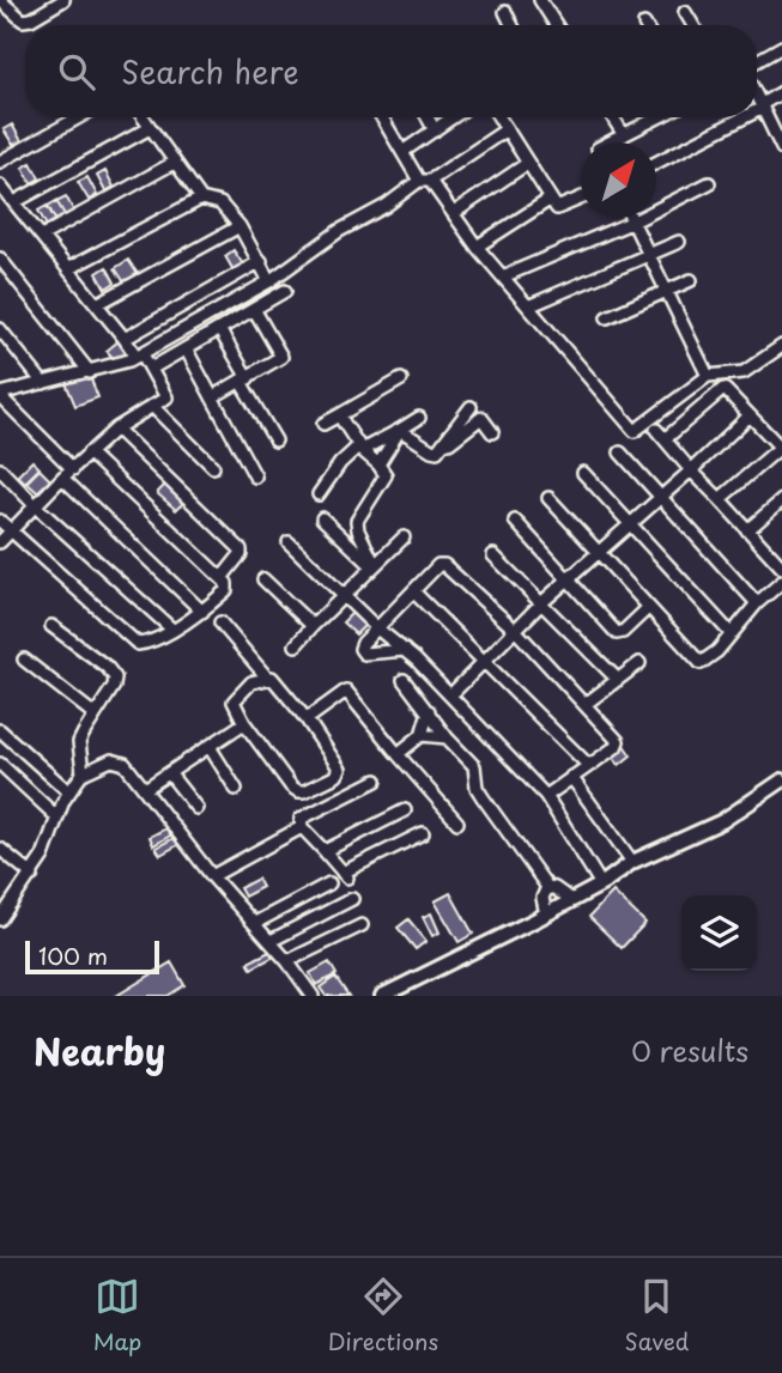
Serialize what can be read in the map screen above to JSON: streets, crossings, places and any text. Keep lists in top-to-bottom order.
{
  "scale_bar": "100 m",
  "north": "top right",
  "page": {
    "search": "Search here",
    "scale": "100 m",
    "heading": ["Nearby", "0 results"],
    "nav": ["Map", "Directions", "Saved"]
  }
}
